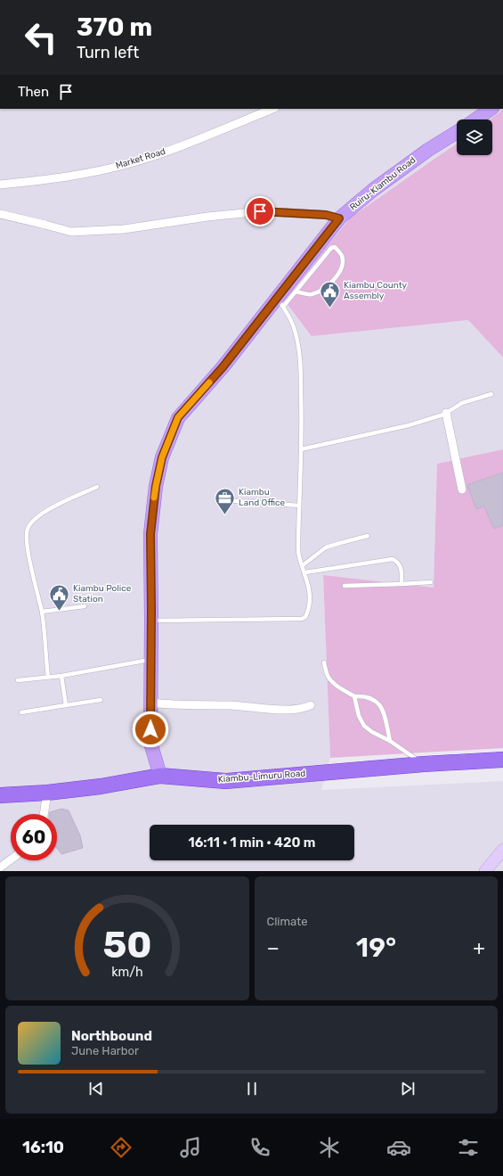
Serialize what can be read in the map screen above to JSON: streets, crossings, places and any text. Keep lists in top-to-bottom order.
{
  "streets": {
    "highway": ["Kiambu-Limuru Road"],
    "main road": ["Ruiru-Kiambu Road"],
    "street": ["Market Road"]
  },
  "crossings": [
    ["Ruiru-Kiambu Road", "Kiambu-Limuru Road"]
  ],
  "places": {
    "public building": ["Kiambu County Assembly", "Kiambu Police Station"],
    "office": ["Kiambu Land Office"]
  },
  "page": {
    "turn": ["370 m", "Turn left"],
    "then": "Then",
    "limit": "60",
    "trip": "16:11 · 1 min · 420 m",
    "tile": "Climate",
    "heat": ["−", "19°", "+"],
    "song": ["Northbound", "June Harbor"],
    "tabs": "16:10",
    "gauge": ["50", "km/h"]
  }
}
